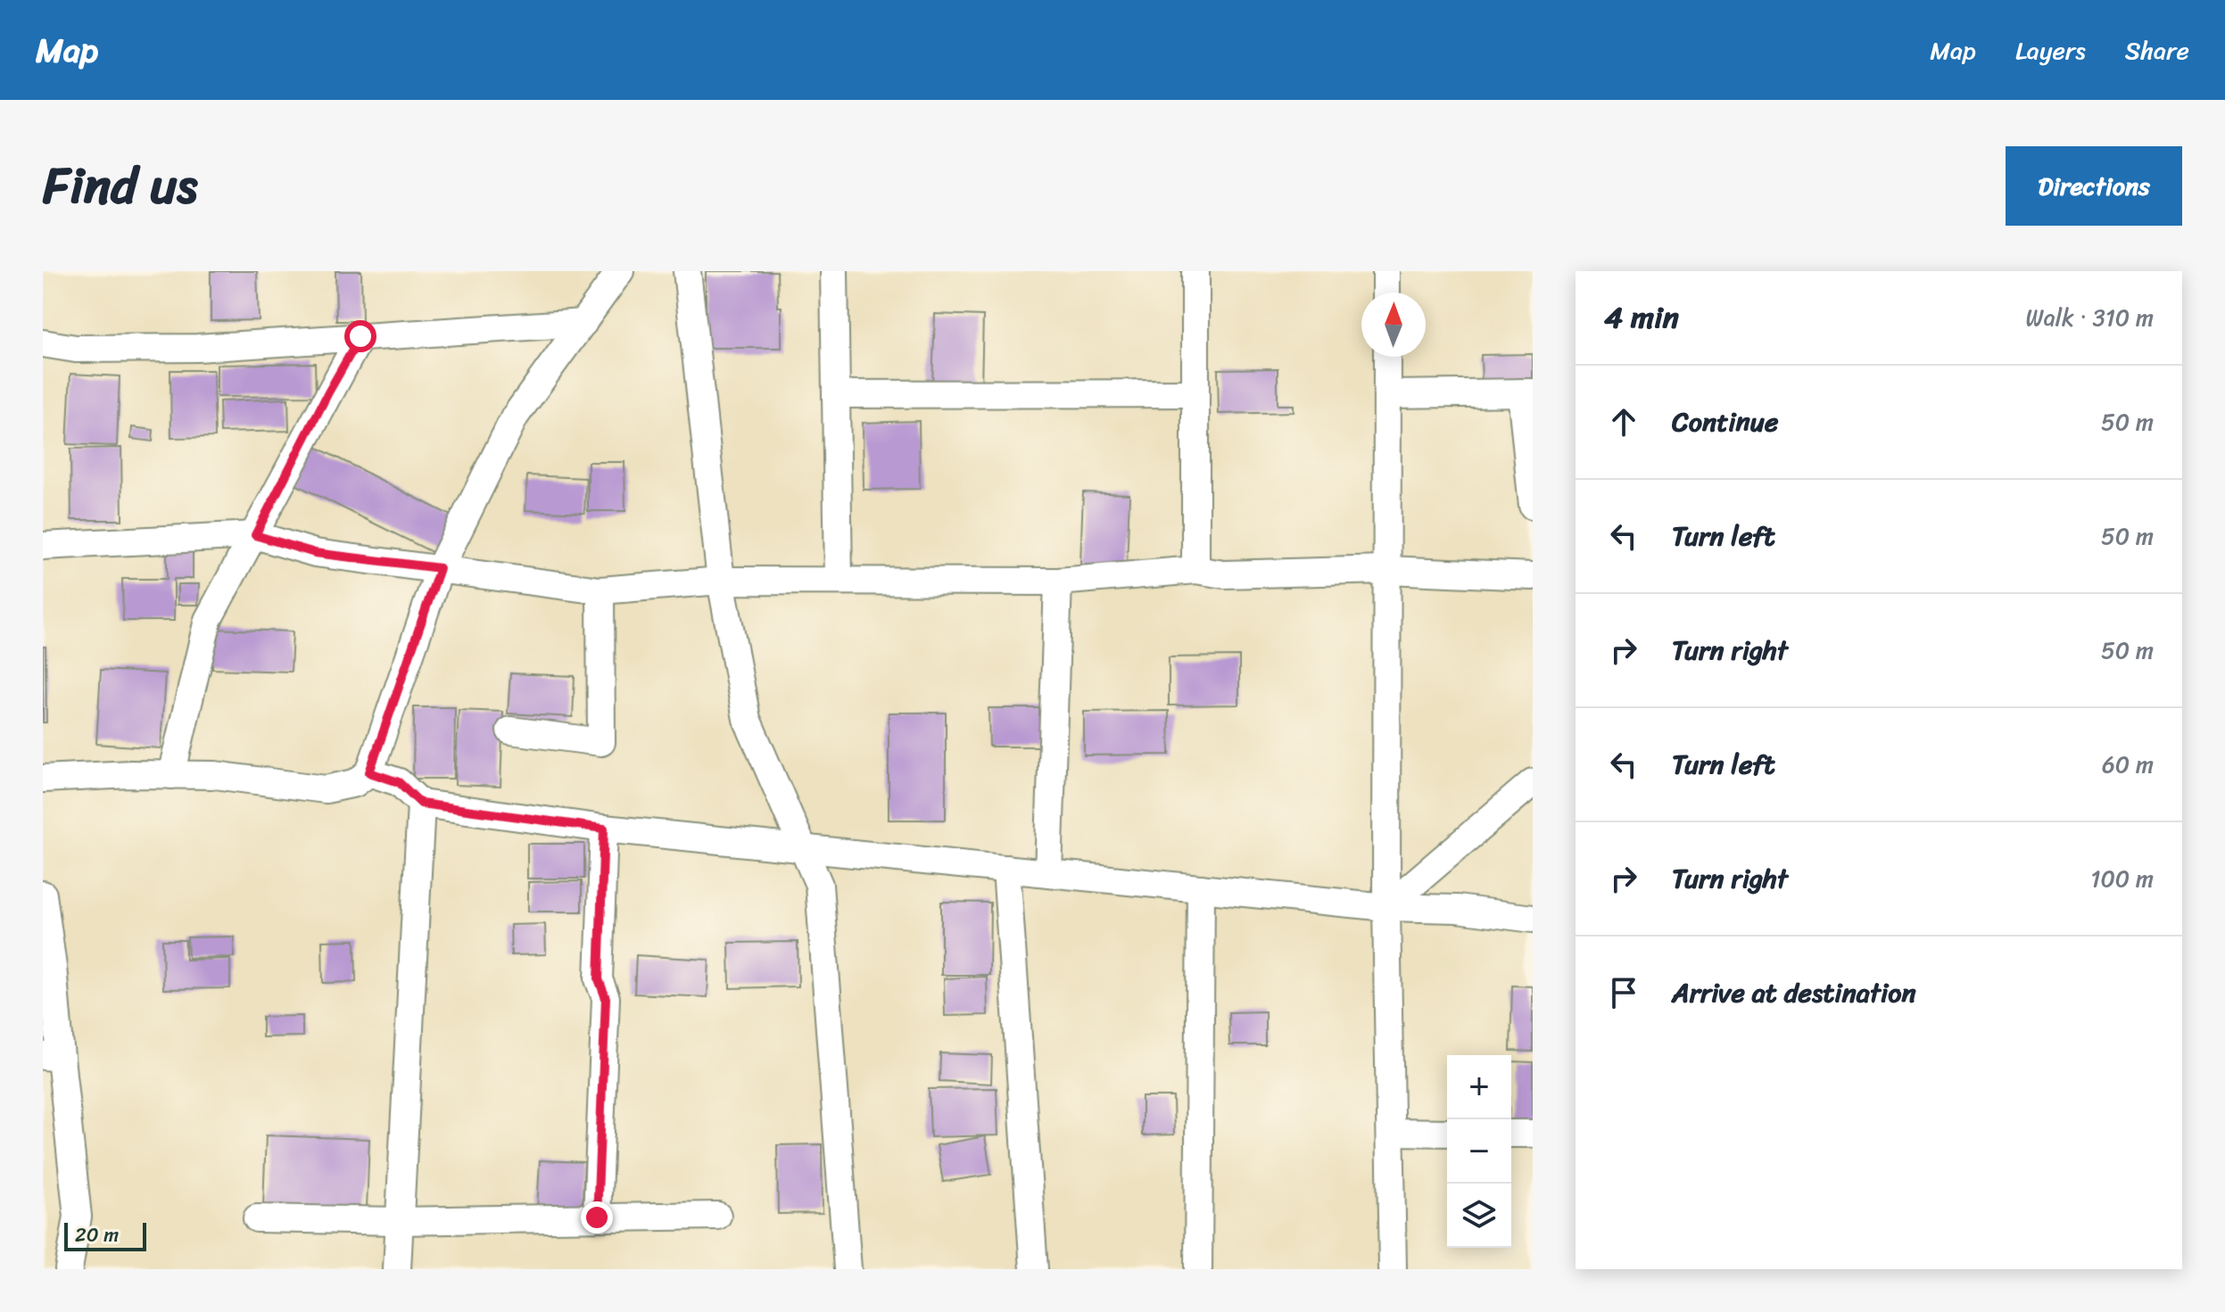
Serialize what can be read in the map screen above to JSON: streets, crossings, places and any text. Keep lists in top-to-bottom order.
{
  "scale_bar": "20 m",
  "north": "top",
  "page": {
    "header": "Map",
    "nav": ["Map", "Layers", "Share"],
    "title": "Find us",
    "buttons": "Directions",
    "heading": ["4 min", "Walk · 310 m"],
    "list": [
      ["Continue", "50 m"],
      ["Turn left", "50 m"],
      ["Turn right", "50 m"],
      ["Turn left", "60 m"],
      ["Turn right", "100 m"],
      "Arrive at destination"
    ],
    "map_buttons": ["+", "−"],
    "scale": "20 m"
  }
}
